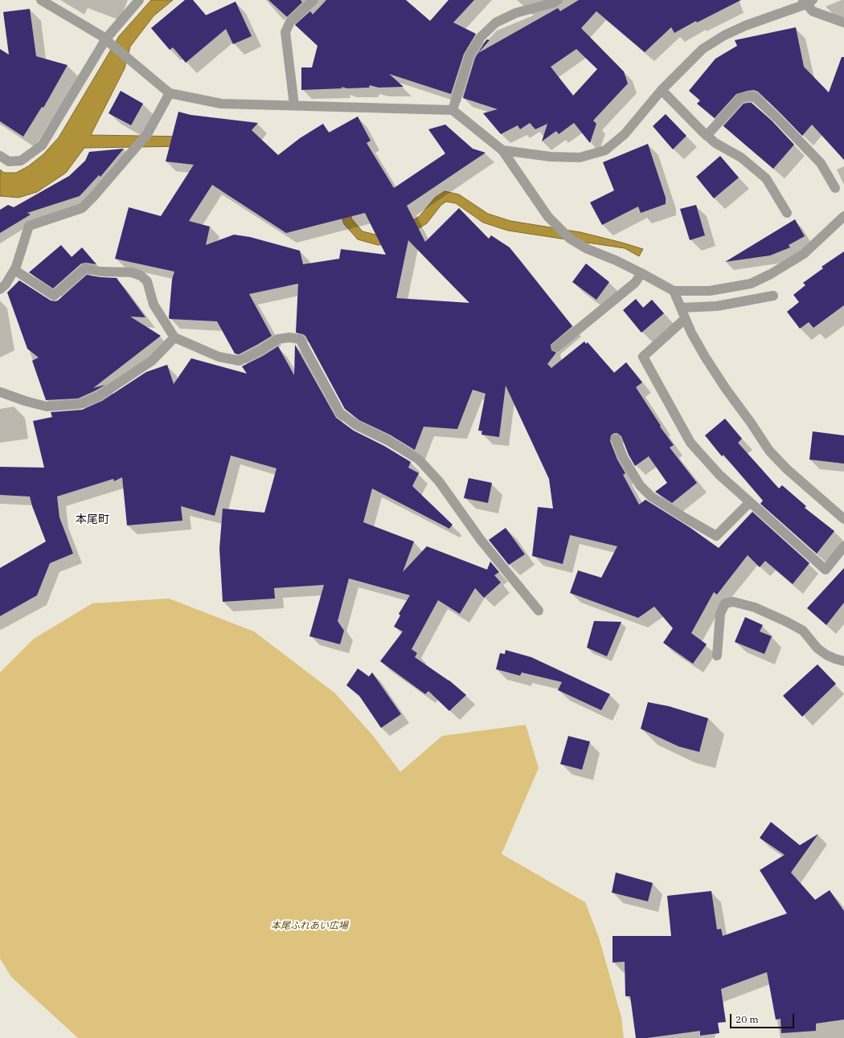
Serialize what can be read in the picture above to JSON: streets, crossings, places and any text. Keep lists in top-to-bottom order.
{
  "districts": ["本尾町"],
  "parks": ["本尾ふれあい広場"],
  "scale_bar": "20 m"
}
